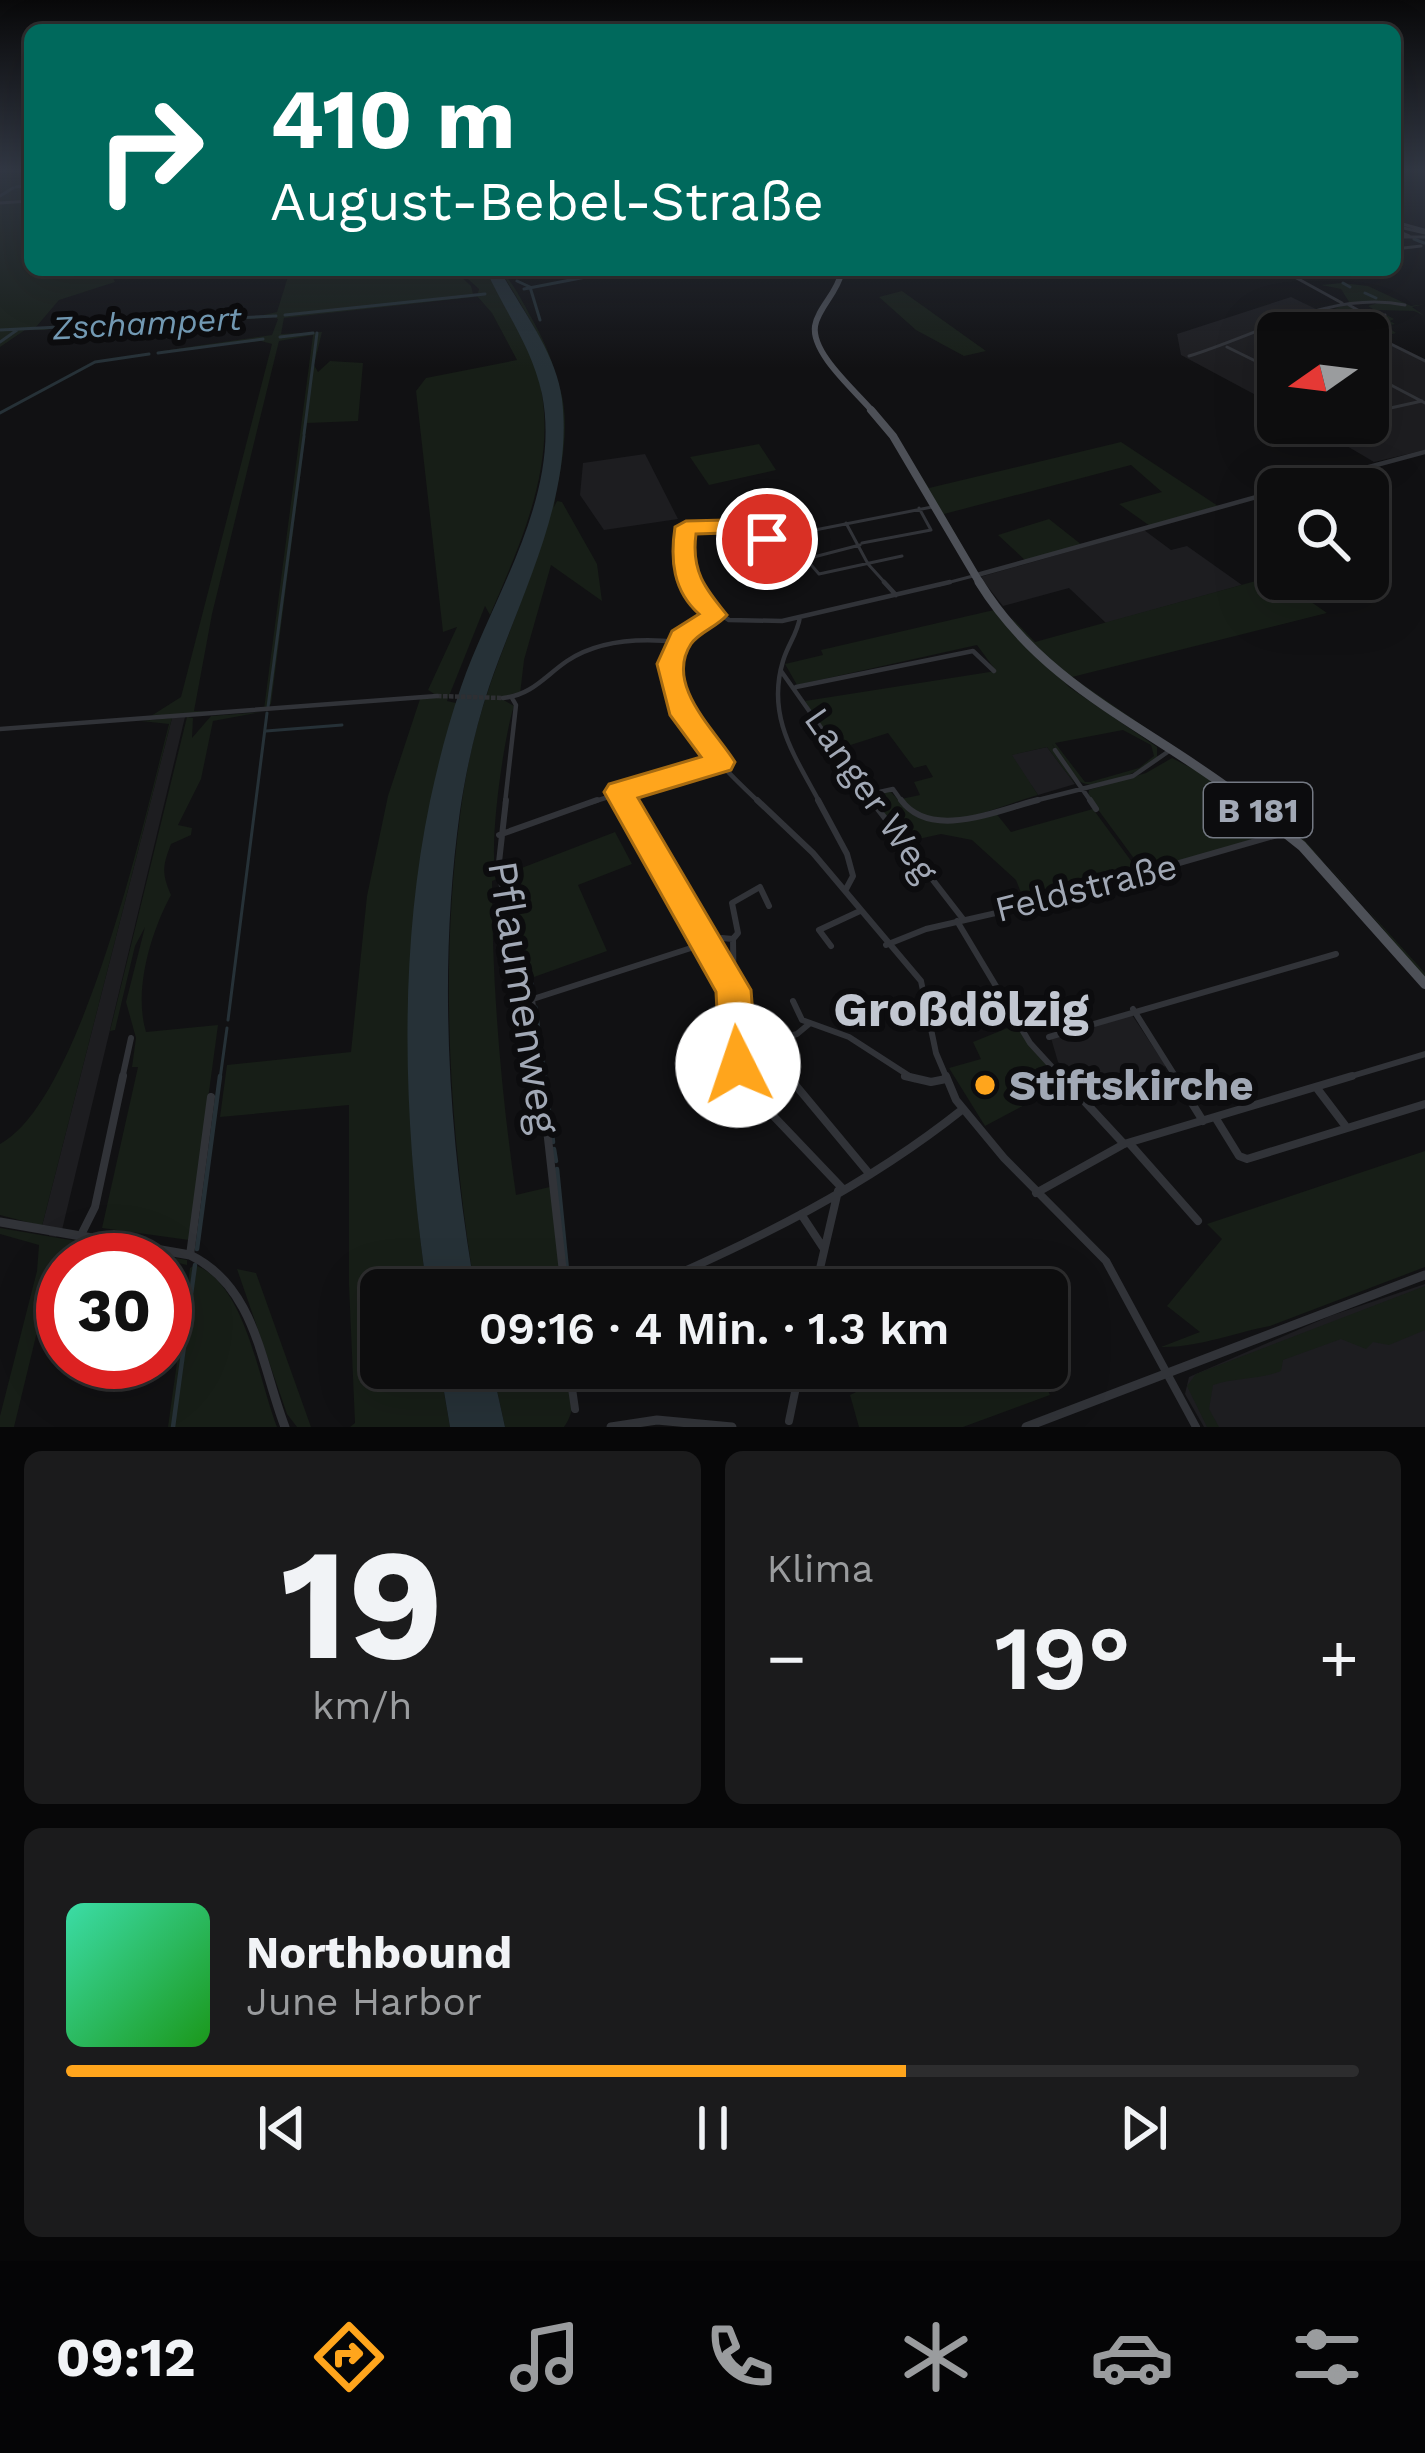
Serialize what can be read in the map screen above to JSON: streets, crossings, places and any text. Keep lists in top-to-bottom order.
{
  "streets": {
    "main road": ["B 181"],
    "street": ["Langer Weg", "Feldstraße", "Pflaumenweg"]
  },
  "crossings": [
    ["Langer Weg", "Feldstraße"],
    ["B 181", "Feldstraße"]
  ],
  "districts": ["Großdölzig"],
  "water": ["Zschampert"],
  "places": ["Stiftskirche"],
  "north": "left",
  "page": {
    "turn": ["410 m", "August-Bebel-Straße"],
    "limit": "30",
    "trip": "09:16 · 4 Min. · 1.3 km",
    "tile": [
      ["19", "km/h"],
      "Klima"
    ],
    "heat": ["−", "19°", "+"],
    "song": ["Northbound", "June Harbor"],
    "tabs": "09:12"
  }
}
